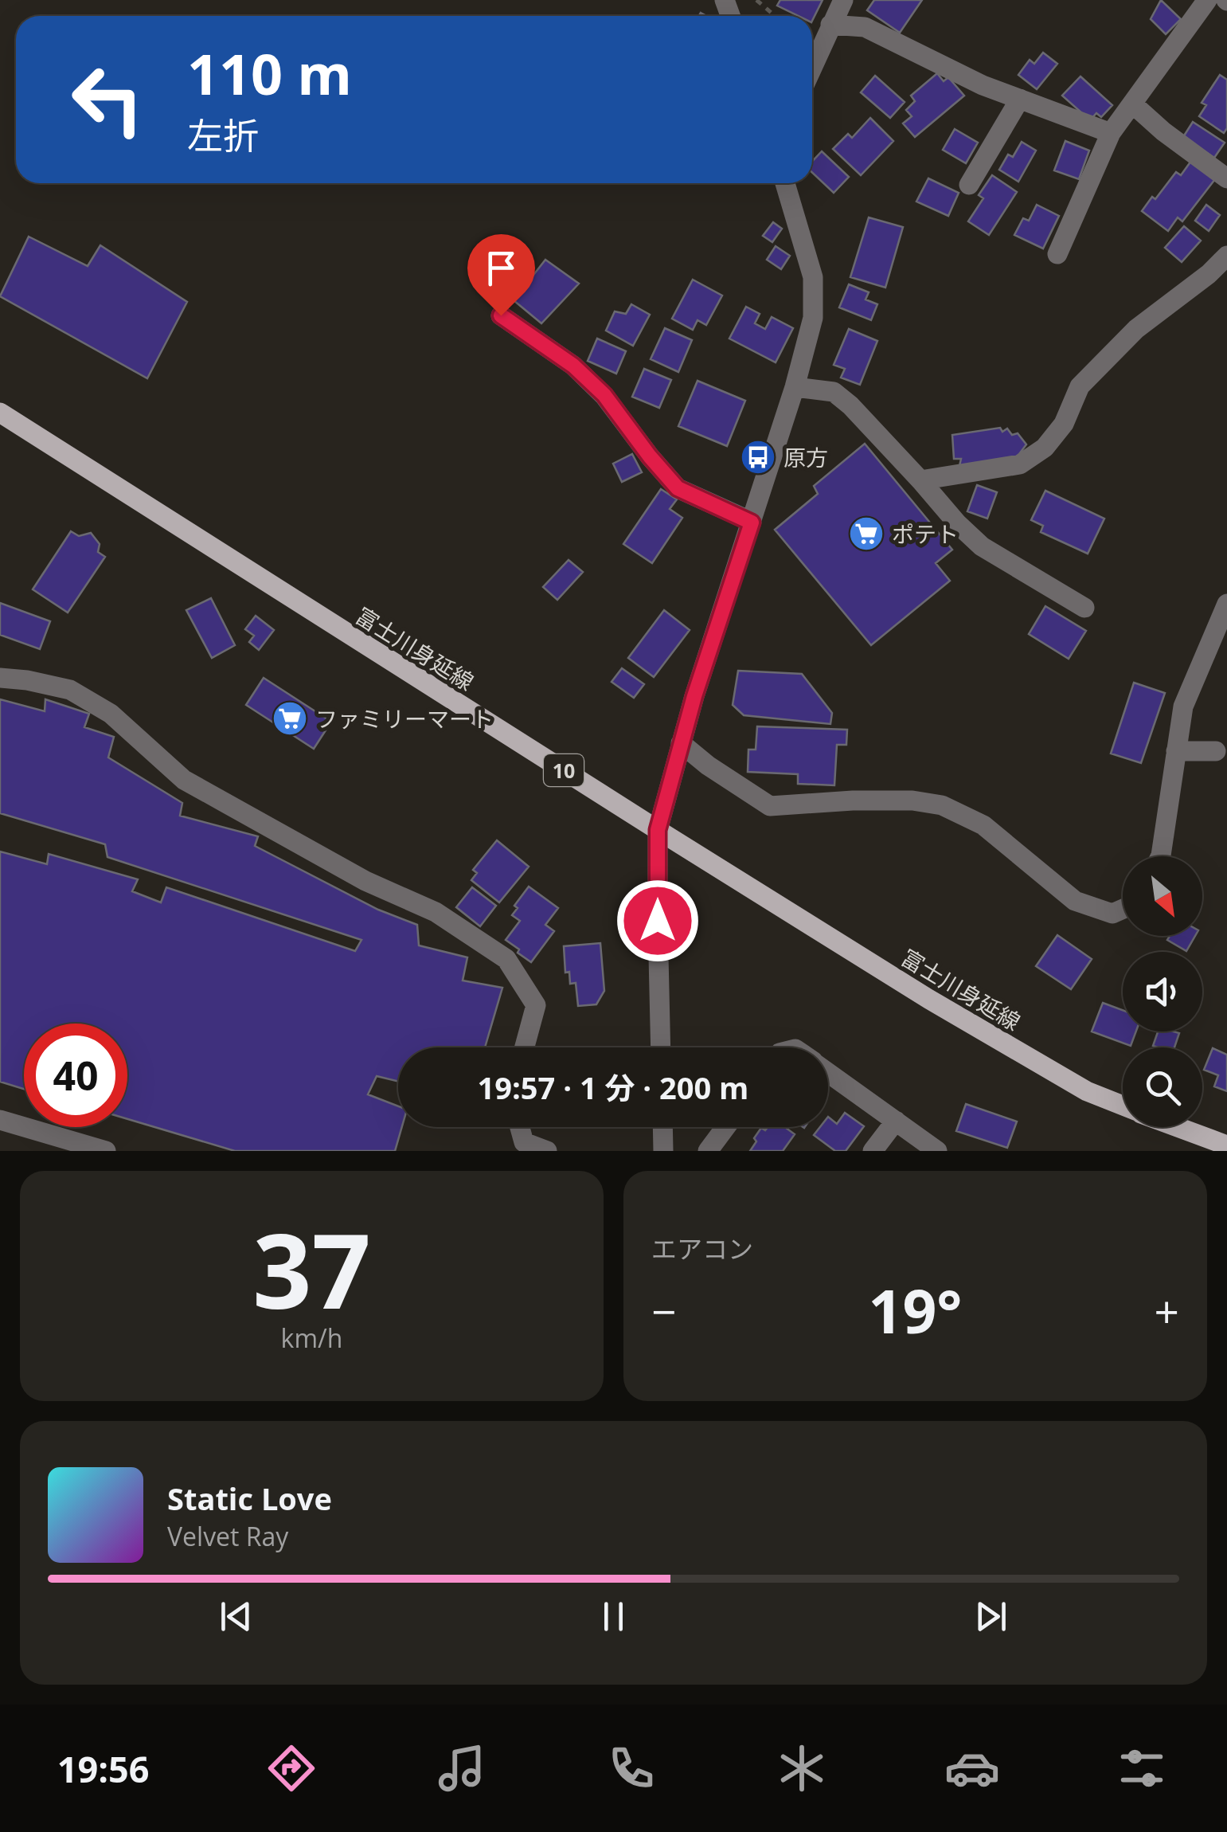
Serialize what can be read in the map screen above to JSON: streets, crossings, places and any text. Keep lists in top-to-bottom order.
{
  "streets": {
    "main road": ["富士川身延線", "10"]
  },
  "places": {
    "bus stop": ["原方"],
    "supermarket": ["ポテト", "ファミリーマート"]
  },
  "north": "bottom right",
  "page": {
    "turn": ["110 m", "左折"],
    "limit": "40",
    "trip": "19:57 · 1 分 · 200 m",
    "tile": [
      ["37", "km/h"],
      "エアコン"
    ],
    "heat": ["−", "19°", "+"],
    "song": ["Static Love", "Velvet Ray"],
    "tabs": "19:56"
  }
}
